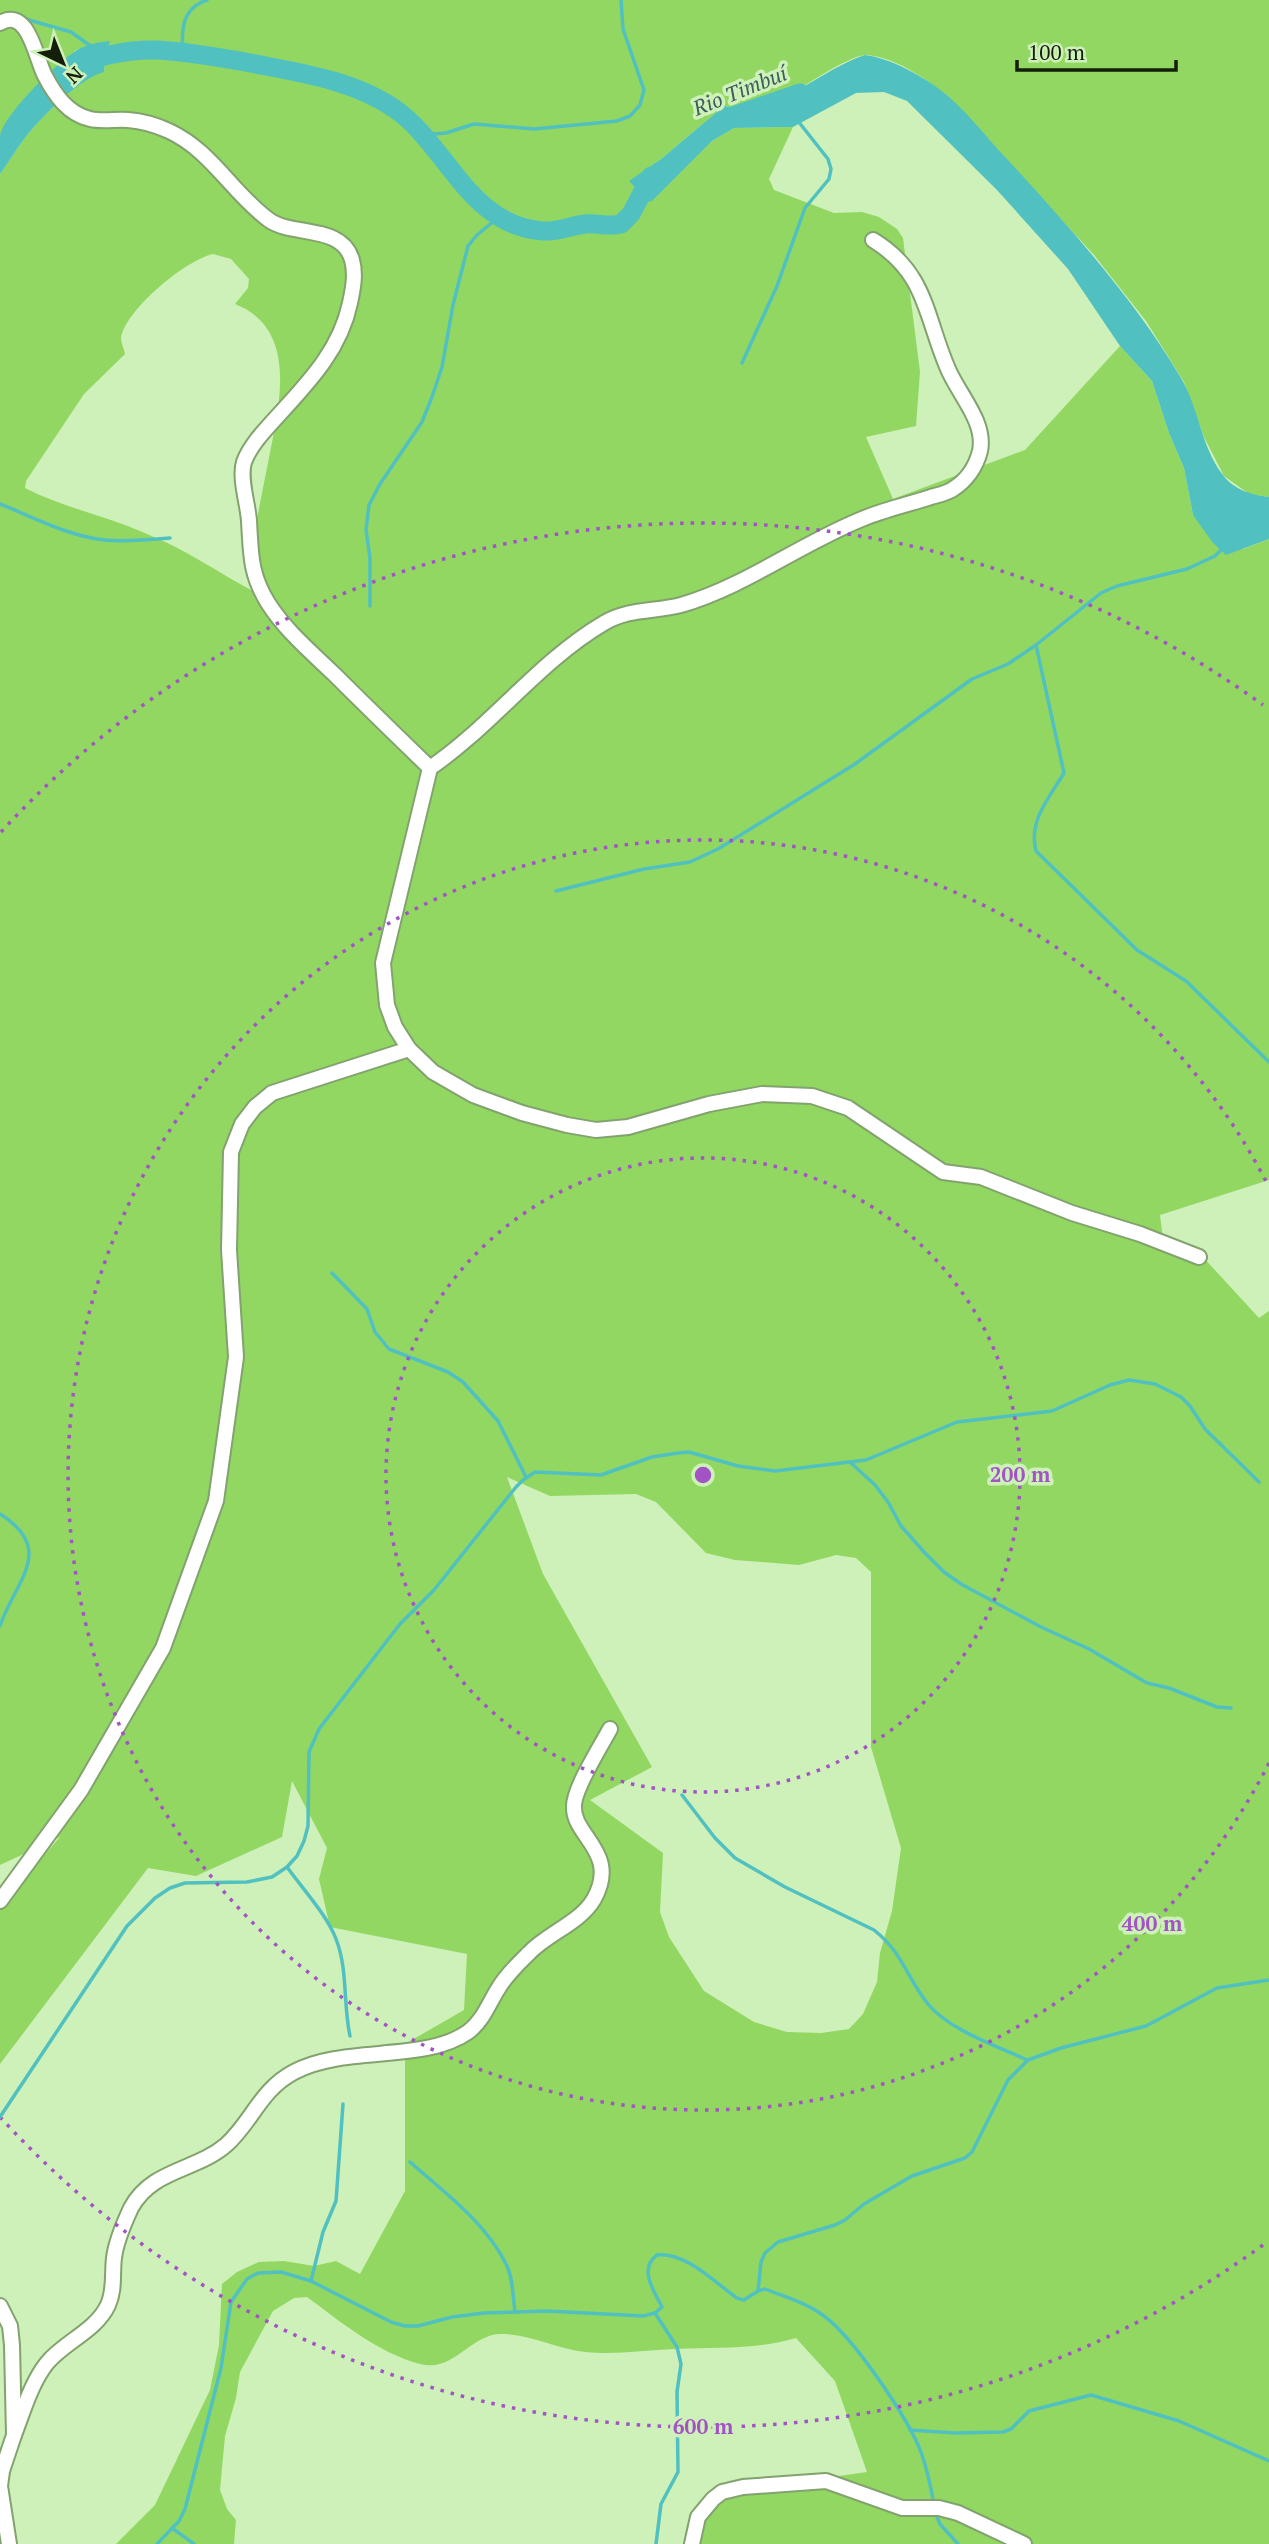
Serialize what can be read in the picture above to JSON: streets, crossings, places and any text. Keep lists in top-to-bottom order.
{
  "water": ["Rio Timbuí"],
  "scale_bar": "100 m",
  "north": "bottom right",
  "rings": ["200 m", "400 m", "600 m"]
}
